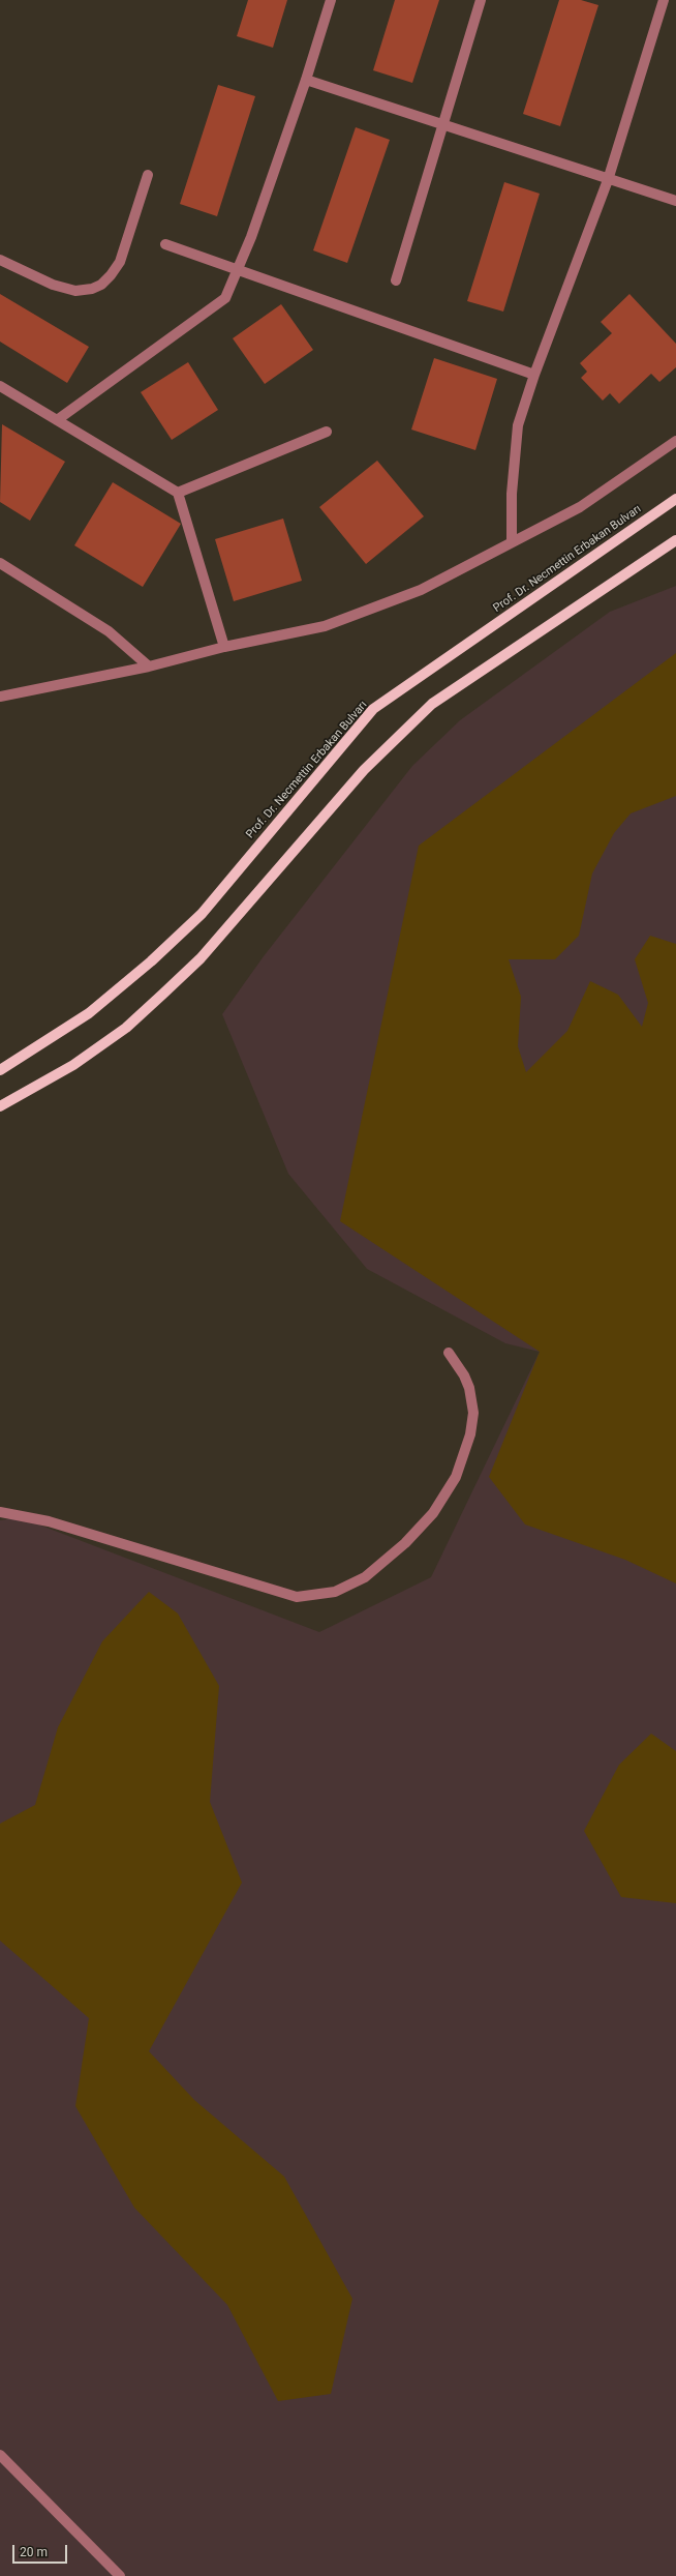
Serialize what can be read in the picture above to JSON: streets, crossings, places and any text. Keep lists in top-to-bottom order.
{
  "streets": {
    "main road": ["Prof. Dr. Necmettin Erbakan Bulvarı"]
  },
  "scale_bar": "20 m"
}
